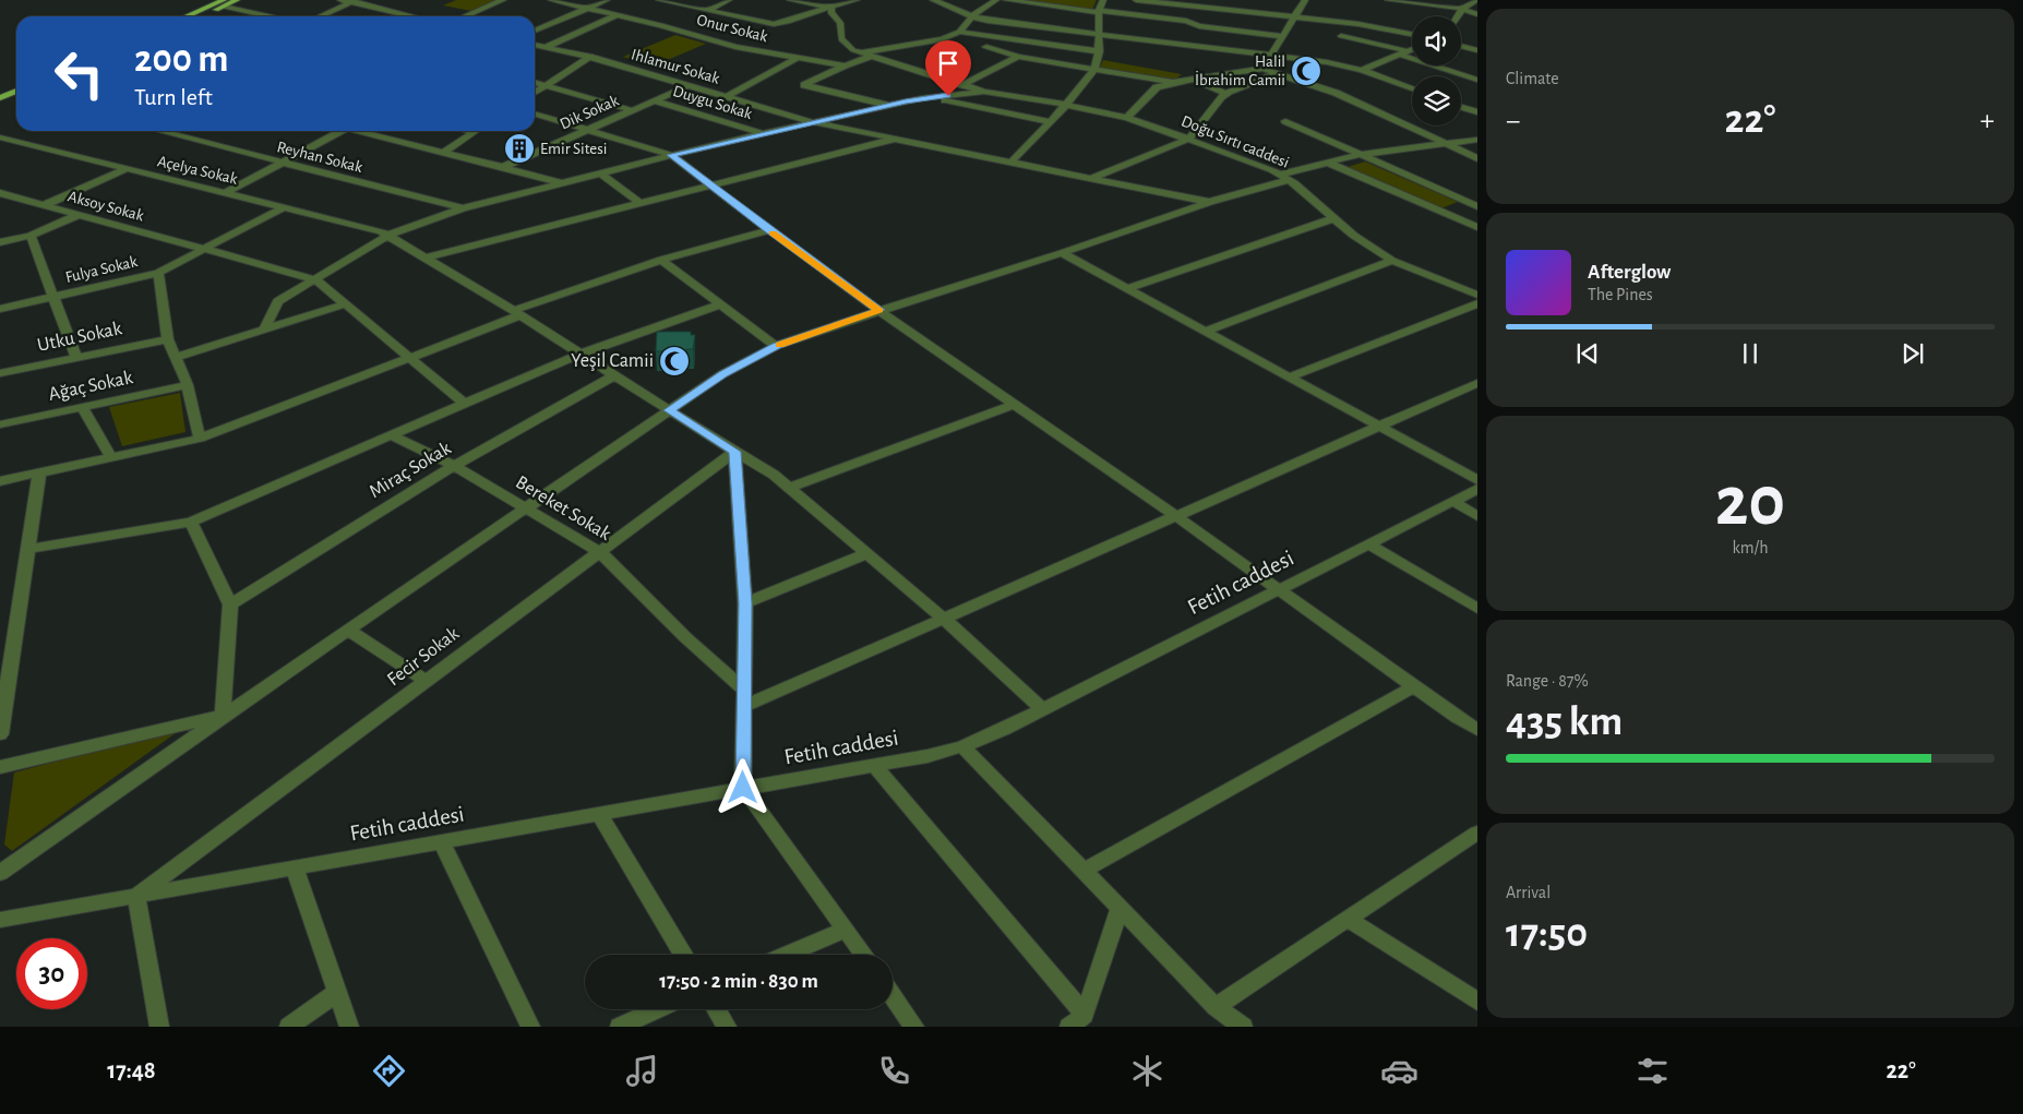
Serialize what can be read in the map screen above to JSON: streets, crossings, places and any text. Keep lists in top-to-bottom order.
{
  "streets": {
    "street": [
      "Onur Sokak",
      "Ihlamur Sokak",
      "Duygu Sokak",
      "Dik Sokak",
      "Doğu Sırtı caddesi",
      "Reyhan Sokak",
      "Açelya Sokak",
      "Aksoy Sokak",
      "Fulya Sokak",
      "Utku Sokak",
      "Ağaç Sokak",
      "Miraç Sokak",
      "Bereket Sokak",
      "Fetih caddesi",
      "Fecir Sokak"
    ]
  },
  "crossings": [
    ["Ihlamur Sokak", "Dik Sokak"],
    ["Duygu Sokak", "Dik Sokak"],
    ["Açelya Sokak", "Miraç Sokak"],
    ["Açelya Sokak", "Fetih caddesi"],
    ["Açelya Sokak", "Fecir Sokak"],
    ["Aksoy Sokak", "Fulya Sokak"],
    ["Miraç Sokak", "Bereket Sokak"],
    ["Bereket Sokak", "Fecir Sokak"],
    ["Fetih caddesi", "Fecir Sokak"]
  ],
  "places": {
    "mosque": ["Halil İbrahim Camii", "Yeşil Camii"],
    "building": ["Emir Sitesi"]
  },
  "page": {
    "tile": [
      "Climate",
      ["20", "km/h"],
      ["Range · 87%", "435 km"],
      ["Arrival", "17:50"]
    ],
    "turn": ["200 m", "Turn left"],
    "heat": ["−", "22°", "+"],
    "song": ["Afterglow", "The Pines"],
    "limit": "30",
    "trip": "17:50 · 2 min · 830 m",
    "tabs": ["17:48", "22°"]
  }
}
